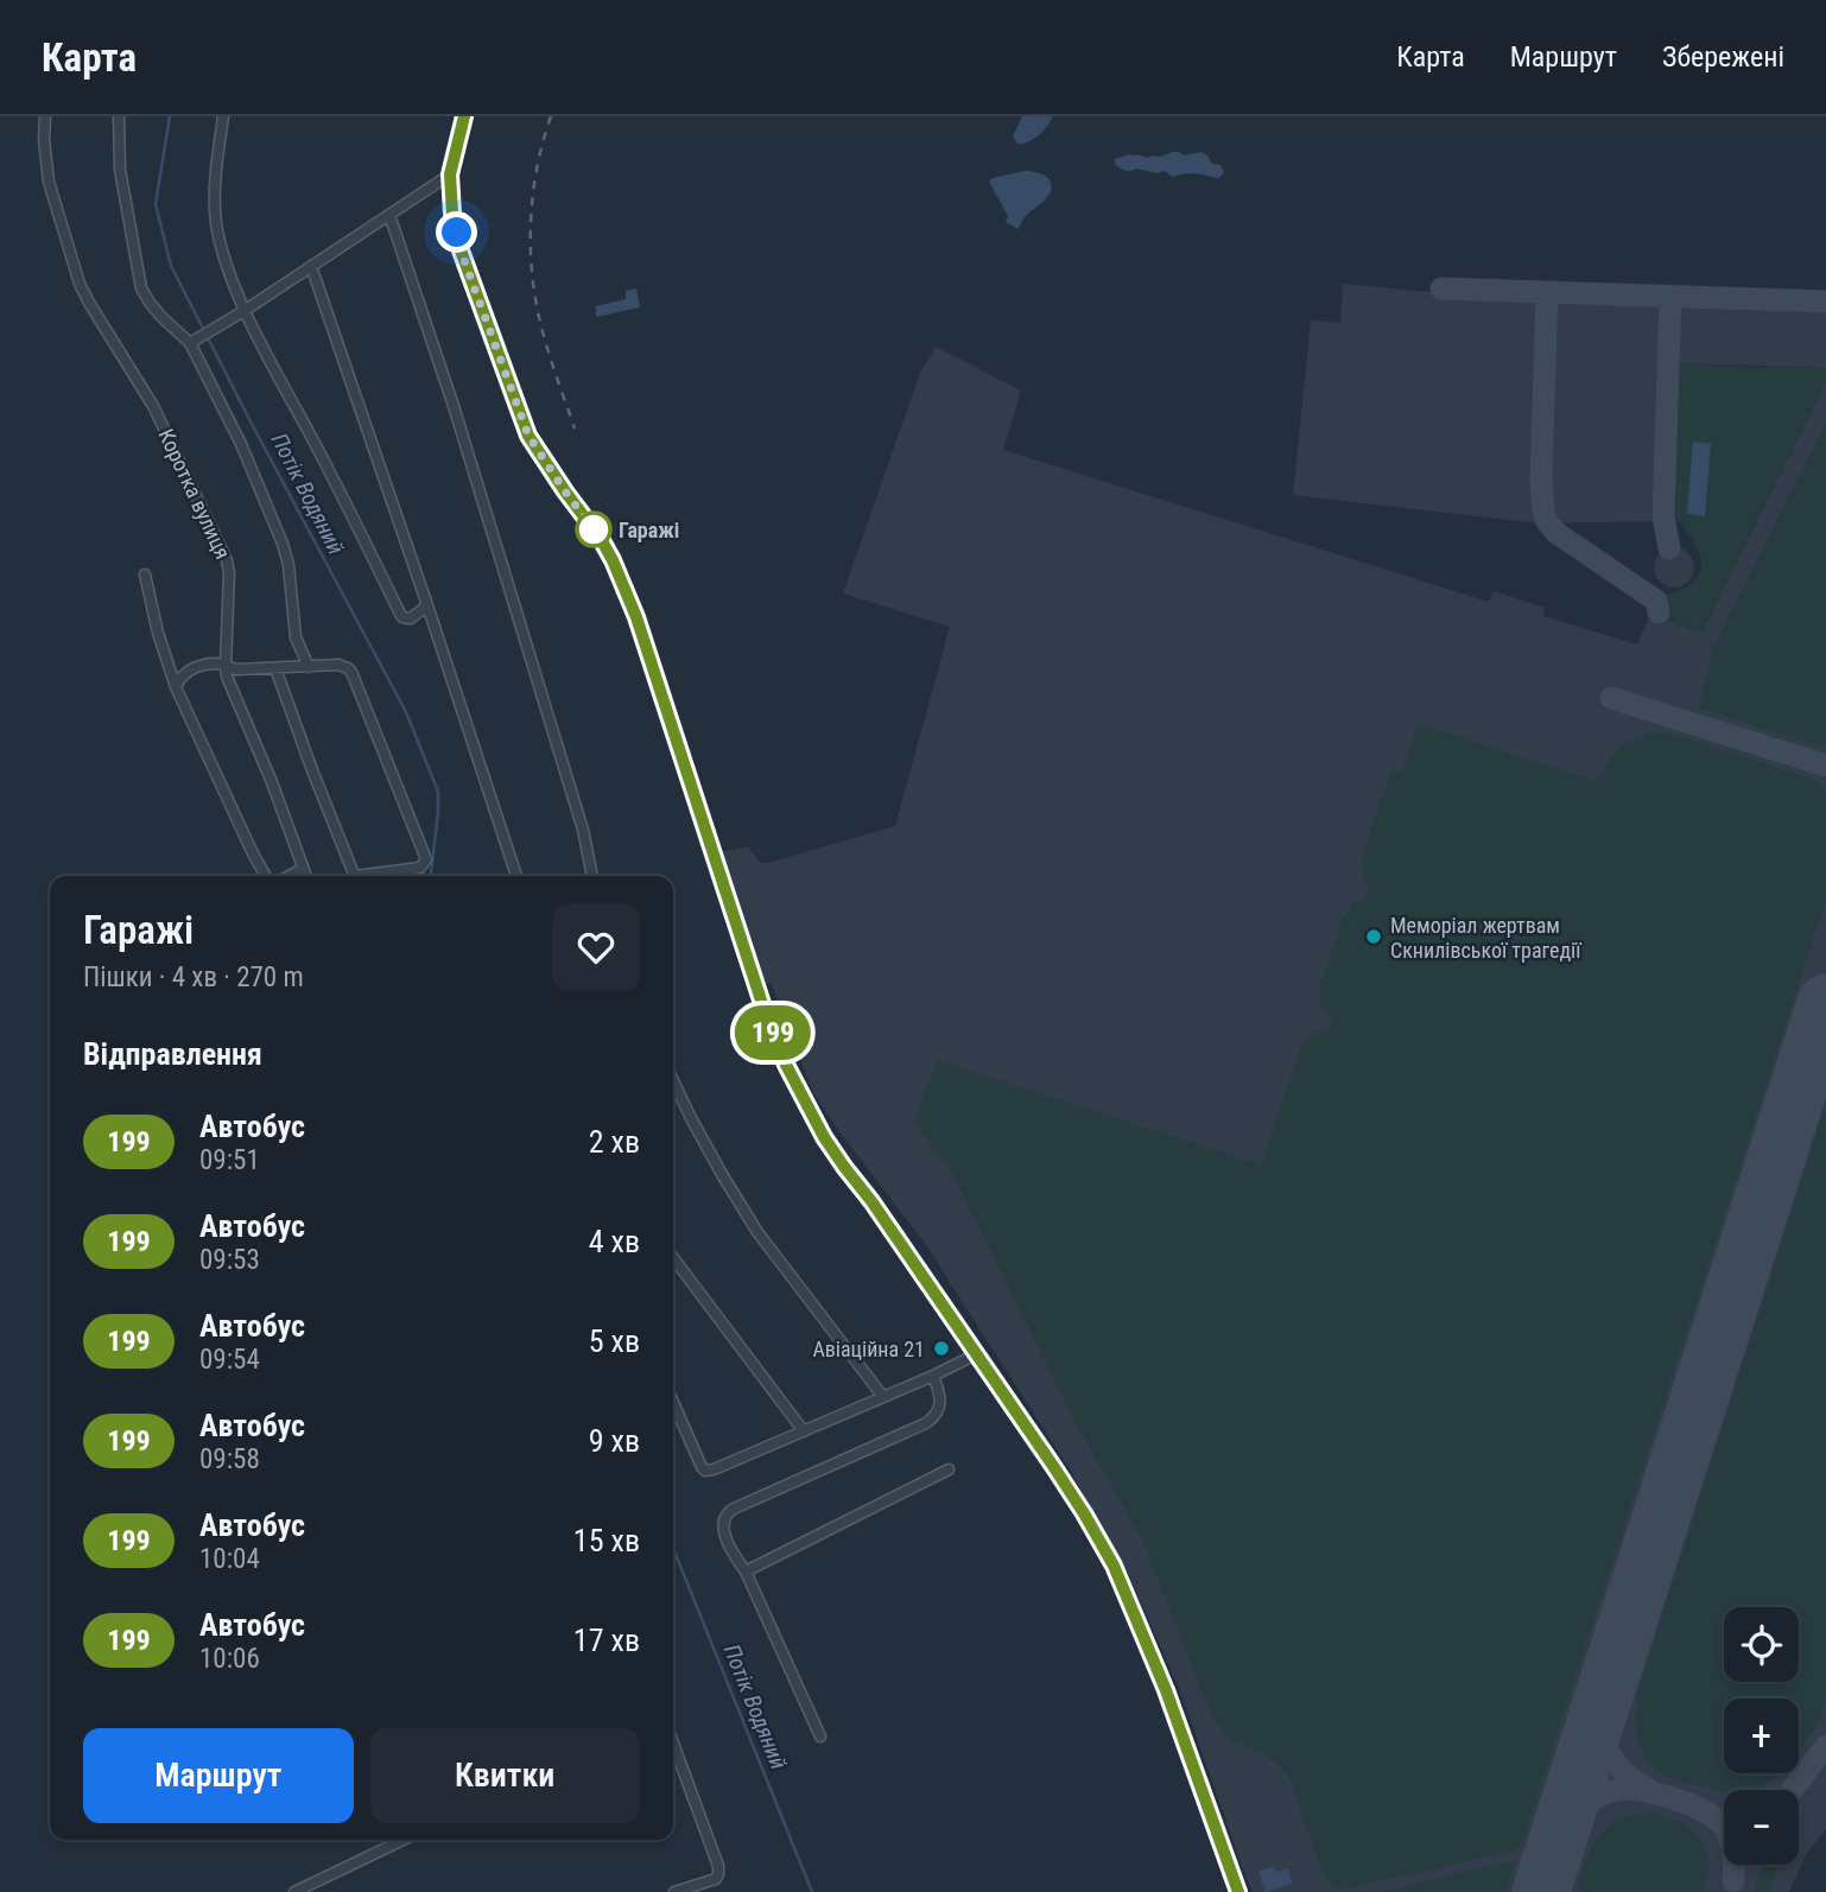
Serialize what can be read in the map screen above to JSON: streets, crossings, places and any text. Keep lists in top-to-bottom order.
{
  "streets": {
    "street": ["Коротка вулиця"]
  },
  "water": ["Потік Водяний"],
  "places": ["Гаражі", "Меморіал жертвам Скнилівської трагедії", "Авіаційна 21"],
  "lines": ["bus line 199"],
  "page": {
    "header": "Карта",
    "nav": ["Карта", "Маршрут", "Збережені"],
    "on_map": "199",
    "heading": [
      ["Гаражі", "Пішки · 4 хв · 270 m"],
      "Відправлення"
    ],
    "list": [
      {
        "mark": "199",
        "name": "Автобус",
        "note": "09:51",
        "value": "2 хв"
      },
      {
        "mark": "199",
        "name": "Автобус",
        "note": "09:53",
        "value": "4 хв"
      },
      {
        "mark": "199",
        "name": "Автобус",
        "note": "09:54",
        "value": "5 хв"
      },
      {
        "mark": "199",
        "name": "Автобус",
        "note": "09:58",
        "value": "9 хв"
      },
      {
        "mark": "199",
        "name": "Автобус",
        "note": "10:04",
        "value": "15 хв"
      },
      {
        "mark": "199",
        "name": "Автобус",
        "note": "10:06",
        "value": "17 хв"
      }
    ],
    "map_buttons": ["+", "−"],
    "buttons": ["Маршрут", "Квитки"]
  }
}
